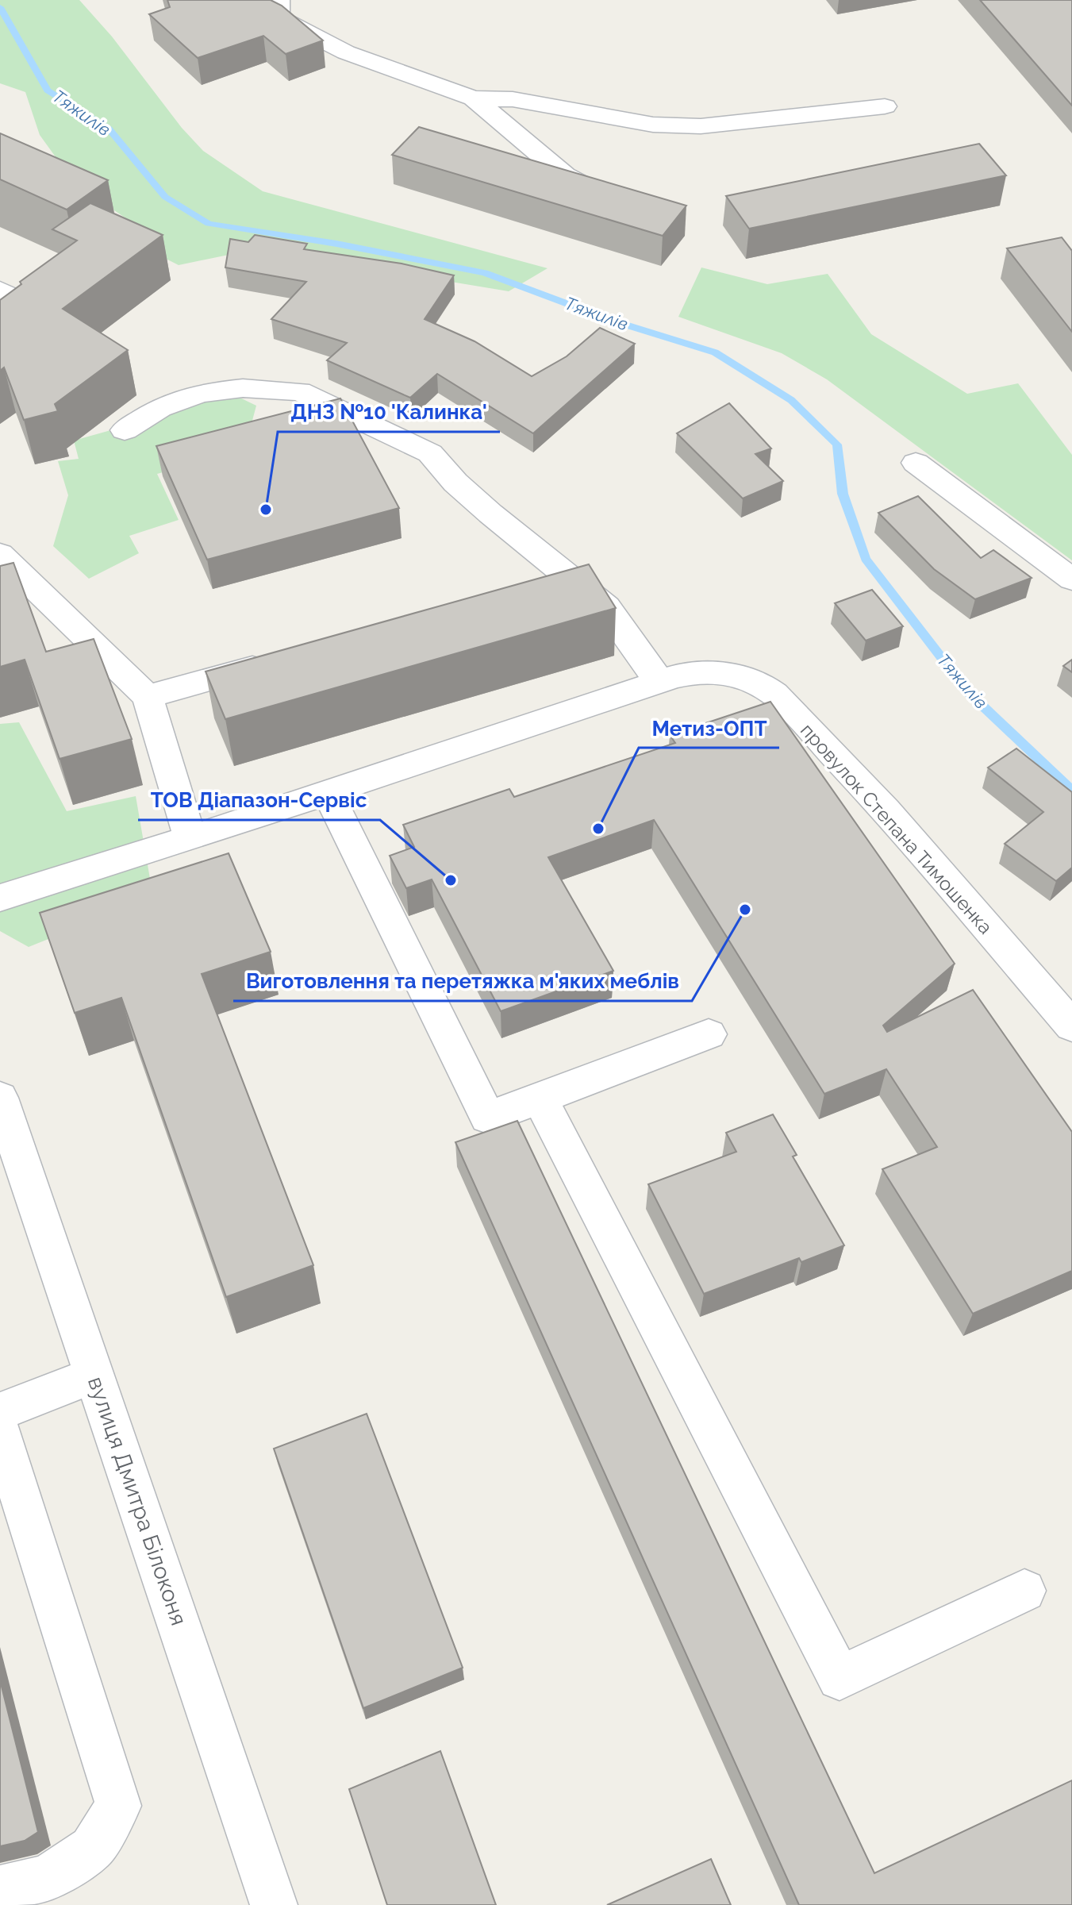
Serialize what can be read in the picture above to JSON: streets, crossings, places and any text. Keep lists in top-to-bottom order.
{
  "streets": {
    "street": ["провулок Степана Тимошенка", "вулиця Дмитра Білоконя"]
  },
  "water": ["Тяжилів"],
  "places": [
    "ДНЗ №10 'Калинка'",
    "Метиз-ОПТ",
    "ТОВ Діапазон-Сервіс",
    "Виготовлення та перетяжка м'яких меблів"
  ]
}
